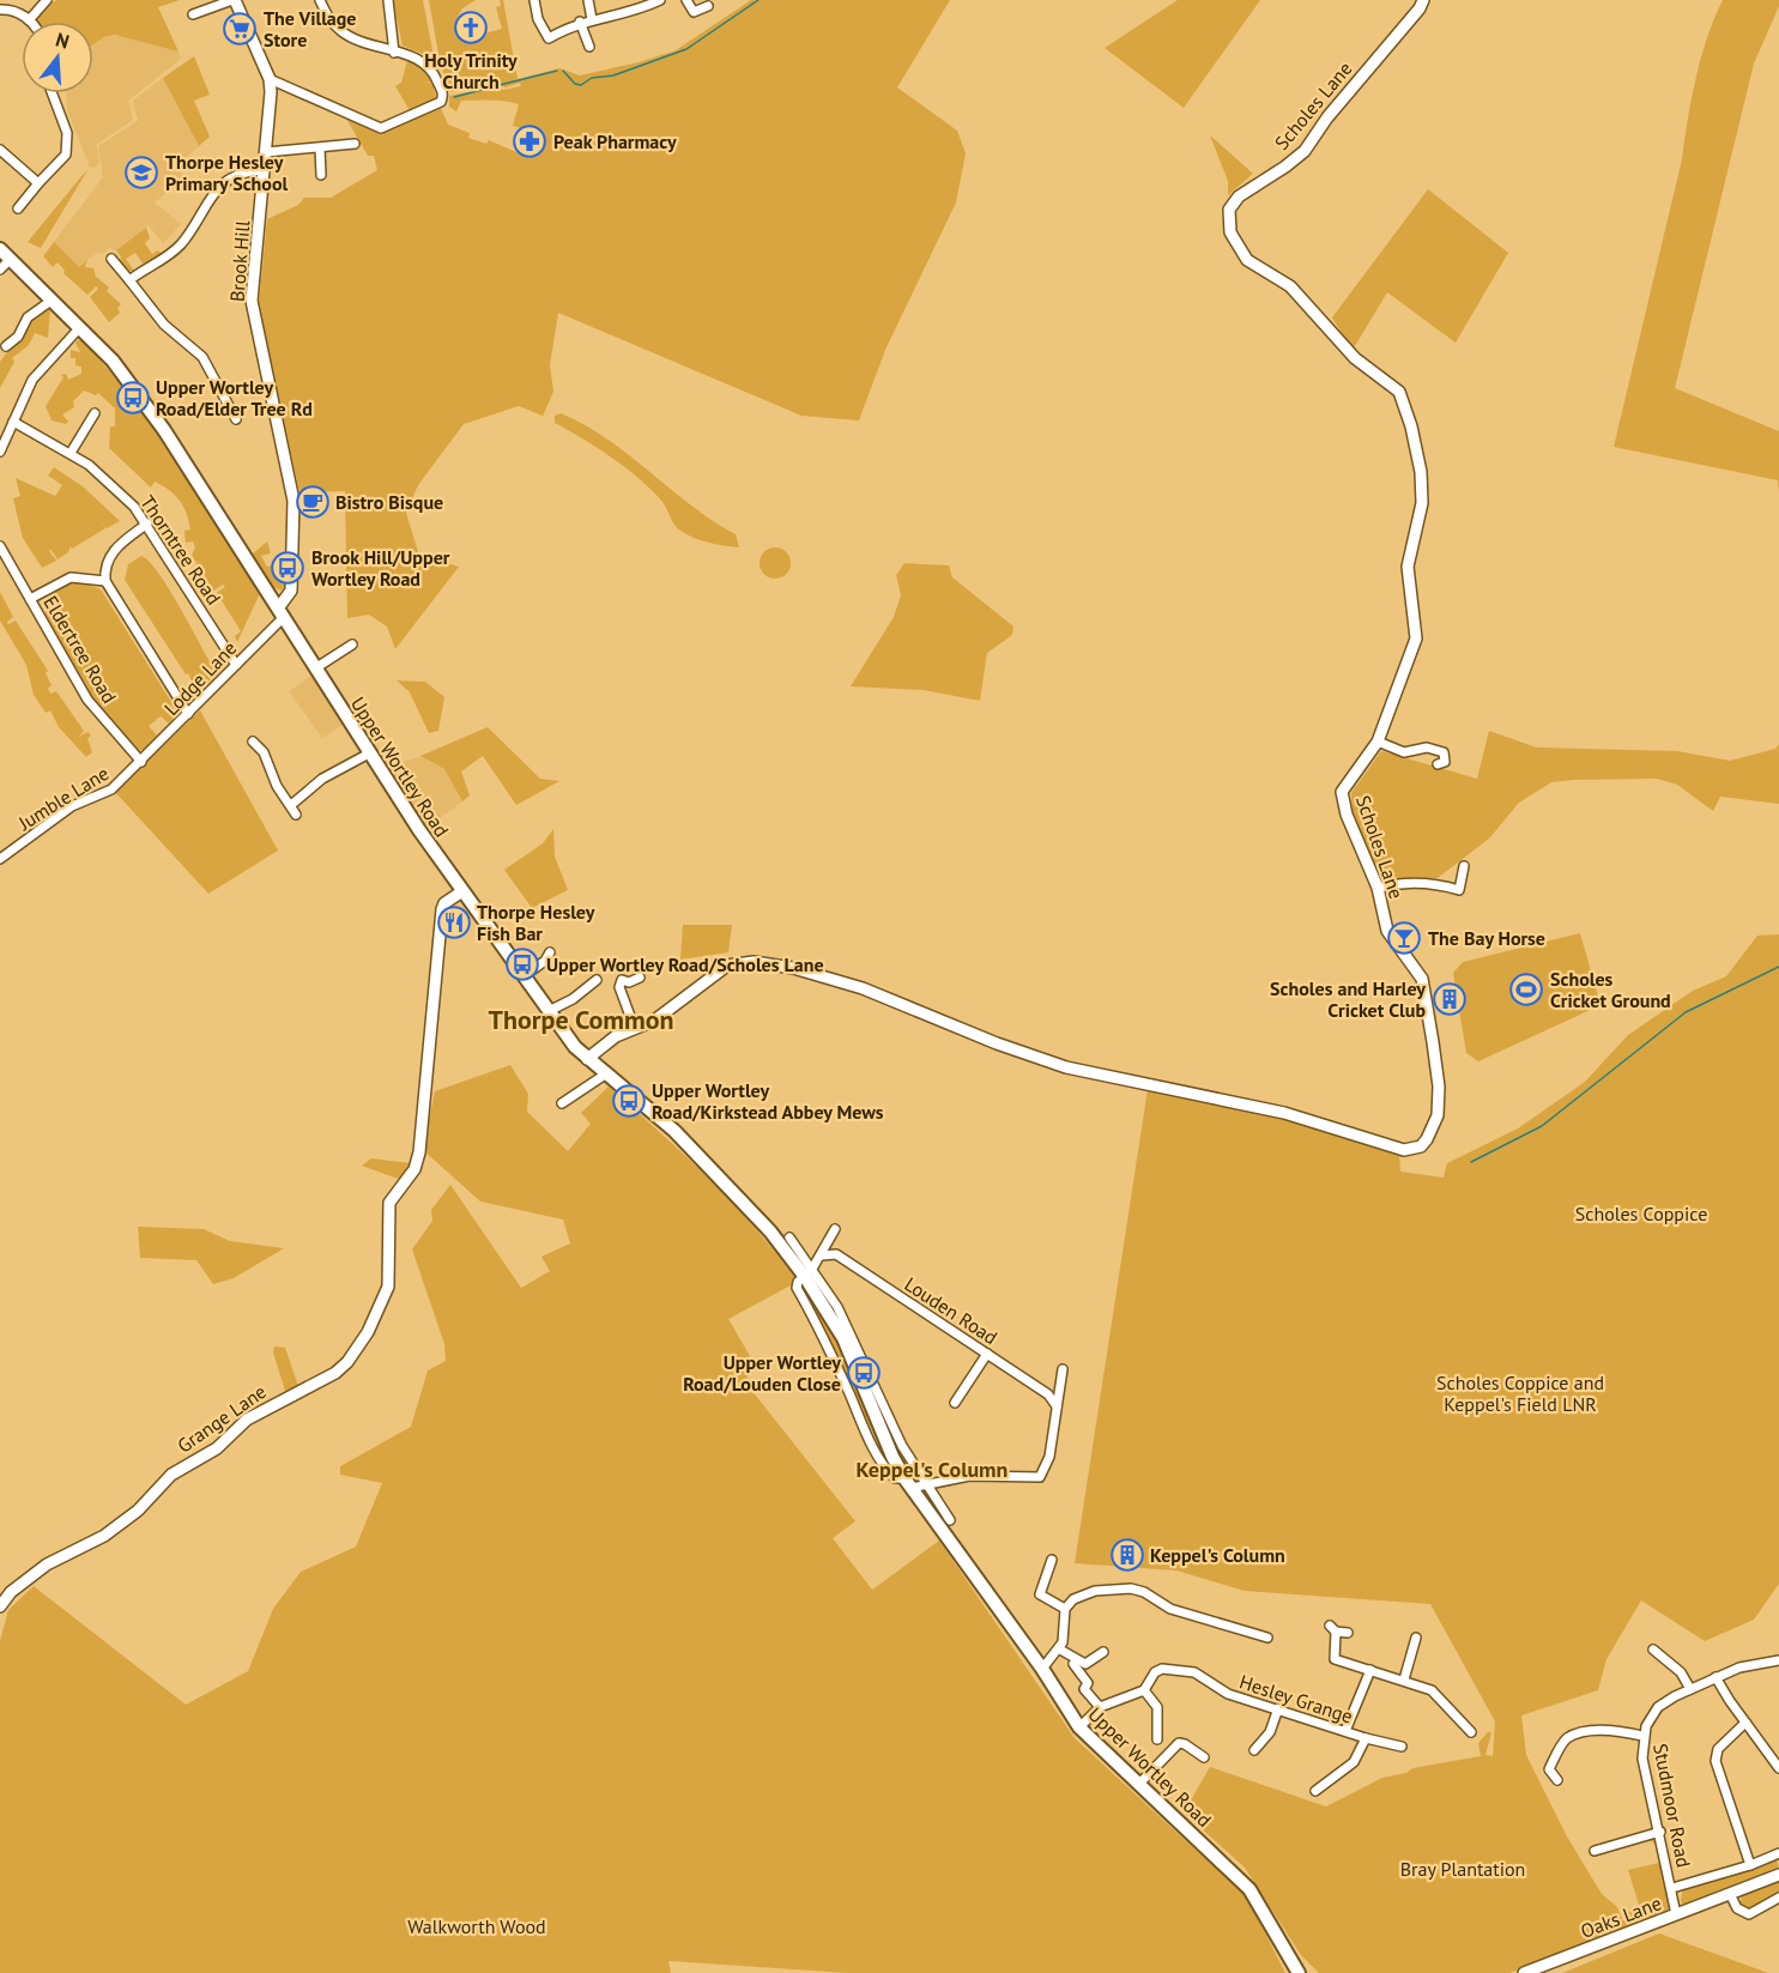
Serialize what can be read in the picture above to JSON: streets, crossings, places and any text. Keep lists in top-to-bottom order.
{
  "streets": {
    "main road": ["Upper Wortley Road"],
    "street": [
      "Scholes Lane",
      "Brook Hill",
      "Thorntree Road",
      "Eldertree Road",
      "Lodge Lane",
      "Jumble Lane",
      "Louden Road",
      "Grange Lane",
      "Hesley Grange",
      "Studmoor Road",
      "Oaks Lane"
    ]
  },
  "crossings": [
    ["Scholes Lane", "Upper Wortley Road"],
    ["Brook Hill", "Lodge Lane"],
    ["Brook Hill", "Upper Wortley Road"],
    ["Thorntree Road", "Lodge Lane"],
    ["Eldertree Road", "Lodge Lane"],
    ["Eldertree Road", "Jumble Lane"],
    ["Lodge Lane", "Upper Wortley Road"],
    ["Lodge Lane", "Jumble Lane"],
    ["Upper Wortley Road", "Grange Lane"],
    ["Upper Wortley Road", "Hesley Grange"],
    ["Studmoor Road", "Oaks Lane"]
  ],
  "districts": ["Thorpe Common", "Keppel's Column"],
  "parks": [
    "Scholes Coppice",
    "Scholes Coppice and Keppel's Field LNR",
    "Bray Plantation",
    "Walkworth Wood"
  ],
  "places": {
    "church": ["Holy Trinity Church"],
    "supermarket": ["The Village Store"],
    "pharmacy": ["Peak Pharmacy"],
    "school or university": ["Thorpe Hesley Primary School"],
    "bus stop": [
      "Upper Wortley Road/Elder Tree Rd",
      "Brook Hill/Upper Wortley Road",
      "Upper Wortley Road/Scholes Lane",
      "Upper Wortley Road/Kirkstead Abbey Mews",
      "Upper Wortley Road/Louden Close"
    ],
    "cafe": ["Bistro Bisque"],
    "restaurant": ["Thorpe Hesley Fish Bar"],
    "bar": ["The Bay Horse"],
    "sports": ["Scholes Cricket Ground"],
    "building": ["Scholes and Harley Cricket Club", "Keppel's Column"]
  },
  "north": "top"
}
